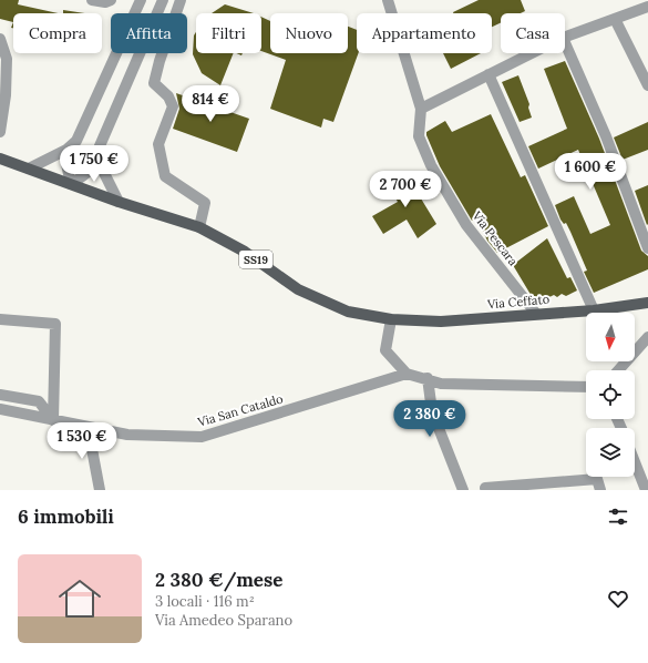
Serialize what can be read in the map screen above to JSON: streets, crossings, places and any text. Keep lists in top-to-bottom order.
{
  "streets": {
    "main road": ["SS19", "Via Ceffato"],
    "street": ["Via Pescara", "Via San Cataldo"]
  },
  "crossings": [
    ["Via Pescara", "Via Ceffato"],
    ["SS19", "Via Ceffato"]
  ],
  "north": "bottom",
  "page": {
    "chip": [
      "Compra",
      "Affitta",
      "Filtri",
      "Nuovo",
      "Appartamento",
      "Casa"
    ],
    "price": [
      "814 €",
      "1 750 €",
      "1 600 €",
      "2 700 €",
      "2 380 €",
      "1 530 €"
    ],
    "heading": "6 immobili",
    "list": [
      {
        "name": "2 380 €/mese",
        "note": "3 locali · 116 m² · Via Amedeo Sparano"
      }
    ]
  }
}
